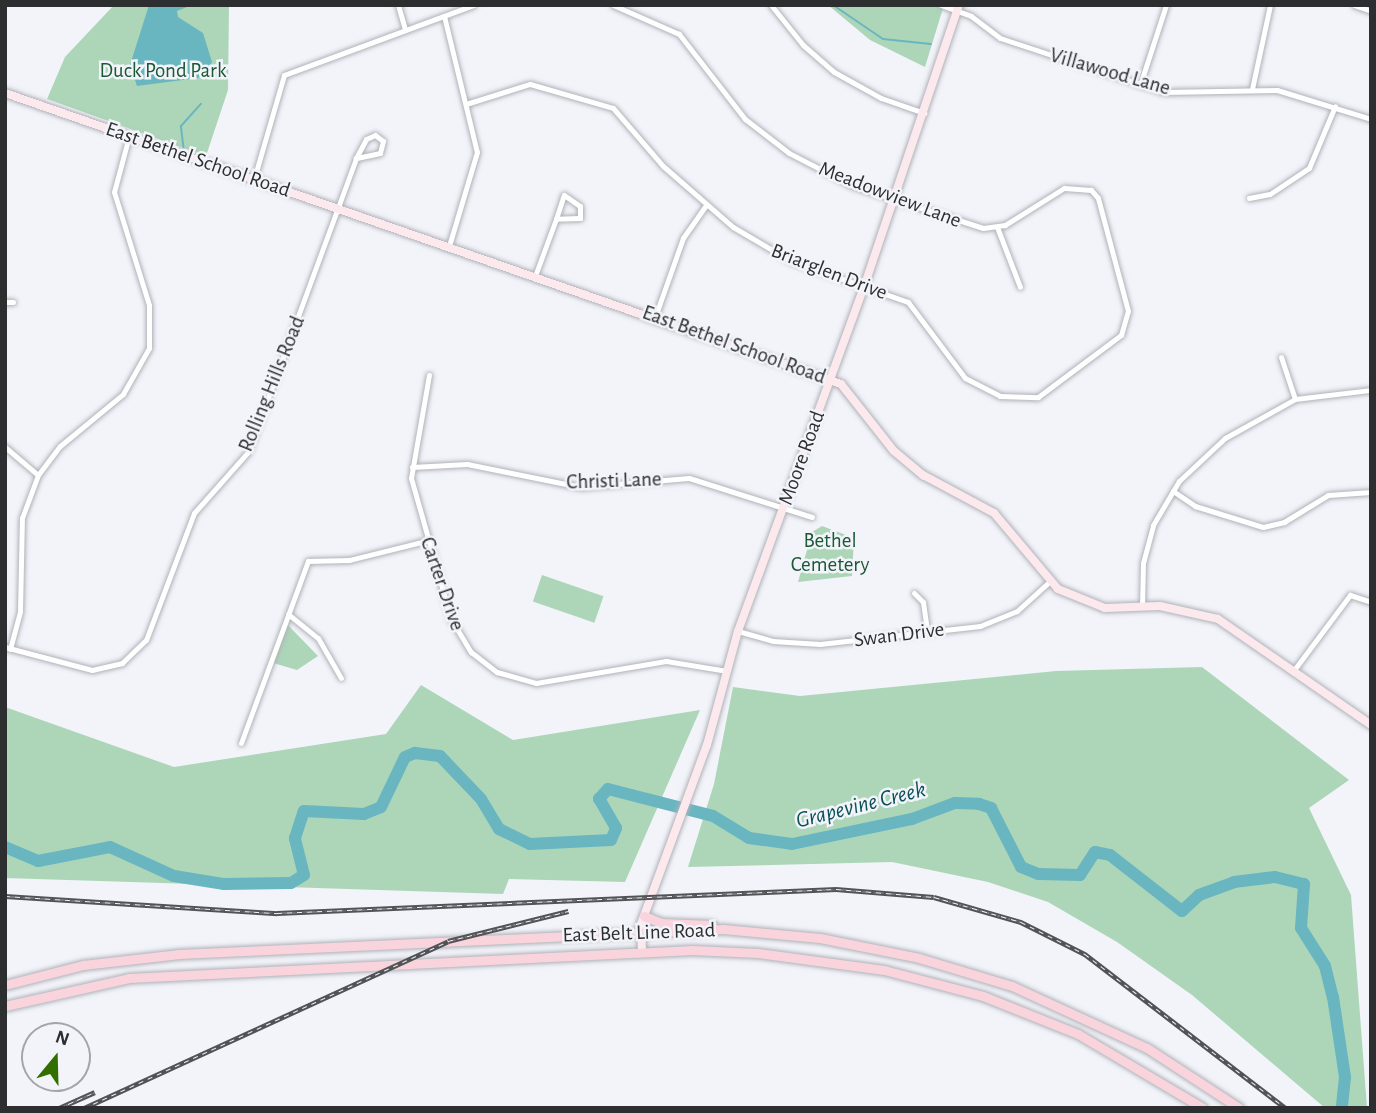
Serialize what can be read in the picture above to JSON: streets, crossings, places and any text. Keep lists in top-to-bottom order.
{
  "streets": {
    "main road": ["East Belt Line Road"],
    "street": [
      "Villawood Lane",
      "East Bethel School Road",
      "Meadowview Lane",
      "Briarglen Drive",
      "Rolling Hills Road",
      "Moore Road",
      "Christi Lane",
      "Carter Drive",
      "Swan Drive"
    ]
  },
  "crossings": [
    ["Villawood Lane", "Moore Road"],
    ["East Bethel School Road", "Rolling Hills Road"],
    ["East Bethel School Road", "Moore Road"],
    ["East Bethel School Road", "Swan Drive"],
    ["Meadowview Lane", "Briarglen Drive"],
    ["Meadowview Lane", "Moore Road"],
    ["Briarglen Drive", "Moore Road"],
    ["Moore Road", "Christi Lane"],
    ["Moore Road", "Carter Drive"],
    ["Moore Road", "Swan Drive"],
    ["Moore Road", "East Belt Line Road"],
    ["Christi Lane", "Carter Drive"]
  ],
  "water": ["Grapevine Creek"],
  "parks": ["Duck Pond Park", "Bethel Cemetery"],
  "north": "top"
}
